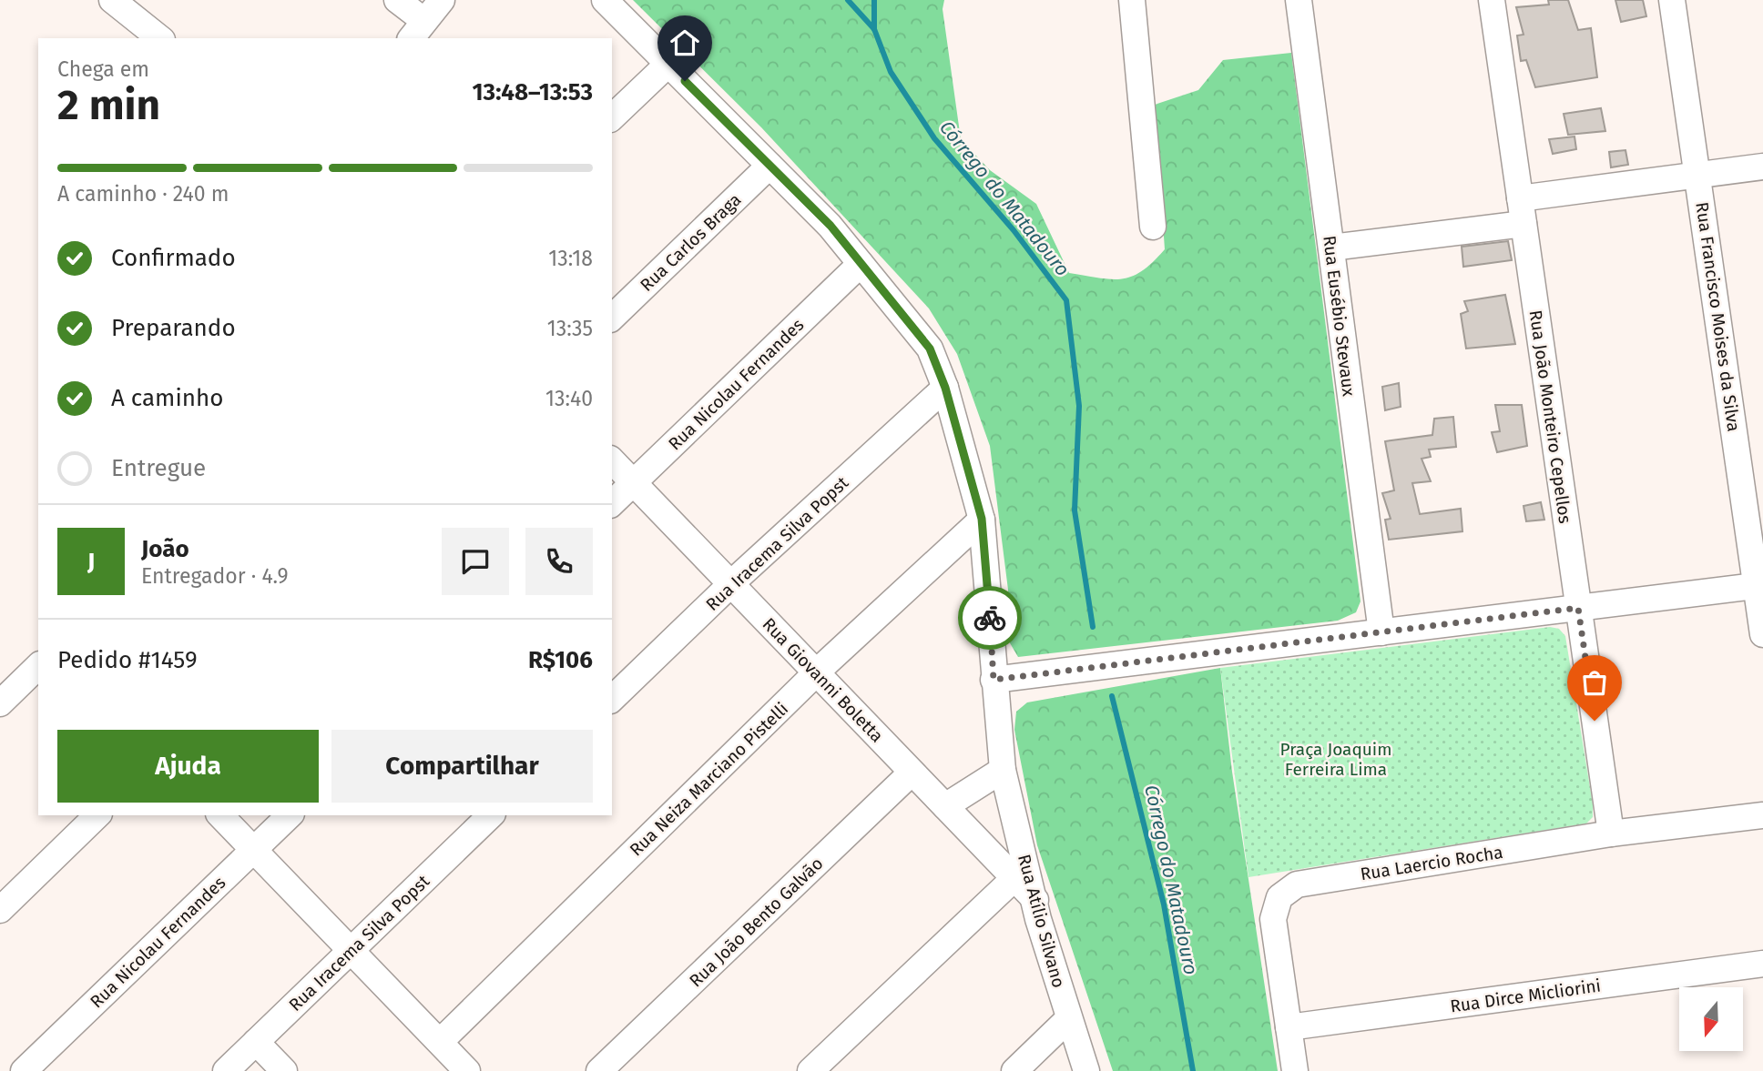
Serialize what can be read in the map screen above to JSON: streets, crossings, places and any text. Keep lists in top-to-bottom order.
{
  "streets": {
    "street": [
      "Rua Carlos Braga",
      "Rua Eusébio Stevaux",
      "Rua Francisco Moises da Silva",
      "Rua Nicolau Fernandes",
      "Rua João Monteiro Cepellos",
      "Rua Iracema Silva Popst",
      "Rua Giovanni Boletta",
      "Rua Neiza Marciano Pistelli",
      "Rua Laercio Rocha",
      "Rua Atílio Silvano",
      "Rua João Bento Galvão",
      "Rua Dirce Micliorini"
    ]
  },
  "crossings": [
    ["Rua Carlos Braga", "Rua Atílio Silvano"],
    ["Rua Nicolau Fernandes", "Rua Giovanni Boletta"],
    ["Rua Nicolau Fernandes", "Rua Atílio Silvano"],
    ["Rua João Monteiro Cepellos", "Rua Laercio Rocha"],
    ["Rua Iracema Silva Popst", "Rua Giovanni Boletta"],
    ["Rua Iracema Silva Popst", "Rua Atílio Silvano"],
    ["Rua Giovanni Boletta", "Rua Neiza Marciano Pistelli"],
    ["Rua Giovanni Boletta", "Rua Atílio Silvano"],
    ["Rua Giovanni Boletta", "Rua João Bento Galvão"],
    ["Rua Neiza Marciano Pistelli", "Rua Atílio Silvano"],
    ["Rua Laercio Rocha", "Rua Dirce Micliorini"]
  ],
  "water": ["Córrego do Matadouro"],
  "parks": ["Praça Joaquim Ferreira Lima"],
  "north": "bottom",
  "page": {
    "heading": ["2 min", "Chega em", "13:48–13:53"],
    "panel": [
      "João",
      "Entregador · 4.9",
      "Pedido #1459",
      "R$106"
    ],
    "bar": "A caminho · 240 m",
    "list": [
      ["Confirmado", "13:18"],
      ["Preparando", "13:35"],
      ["A caminho", "13:40"],
      "Entregue"
    ],
    "round": "J",
    "buttons": ["Ajuda", "Compartilhar"]
  }
}
